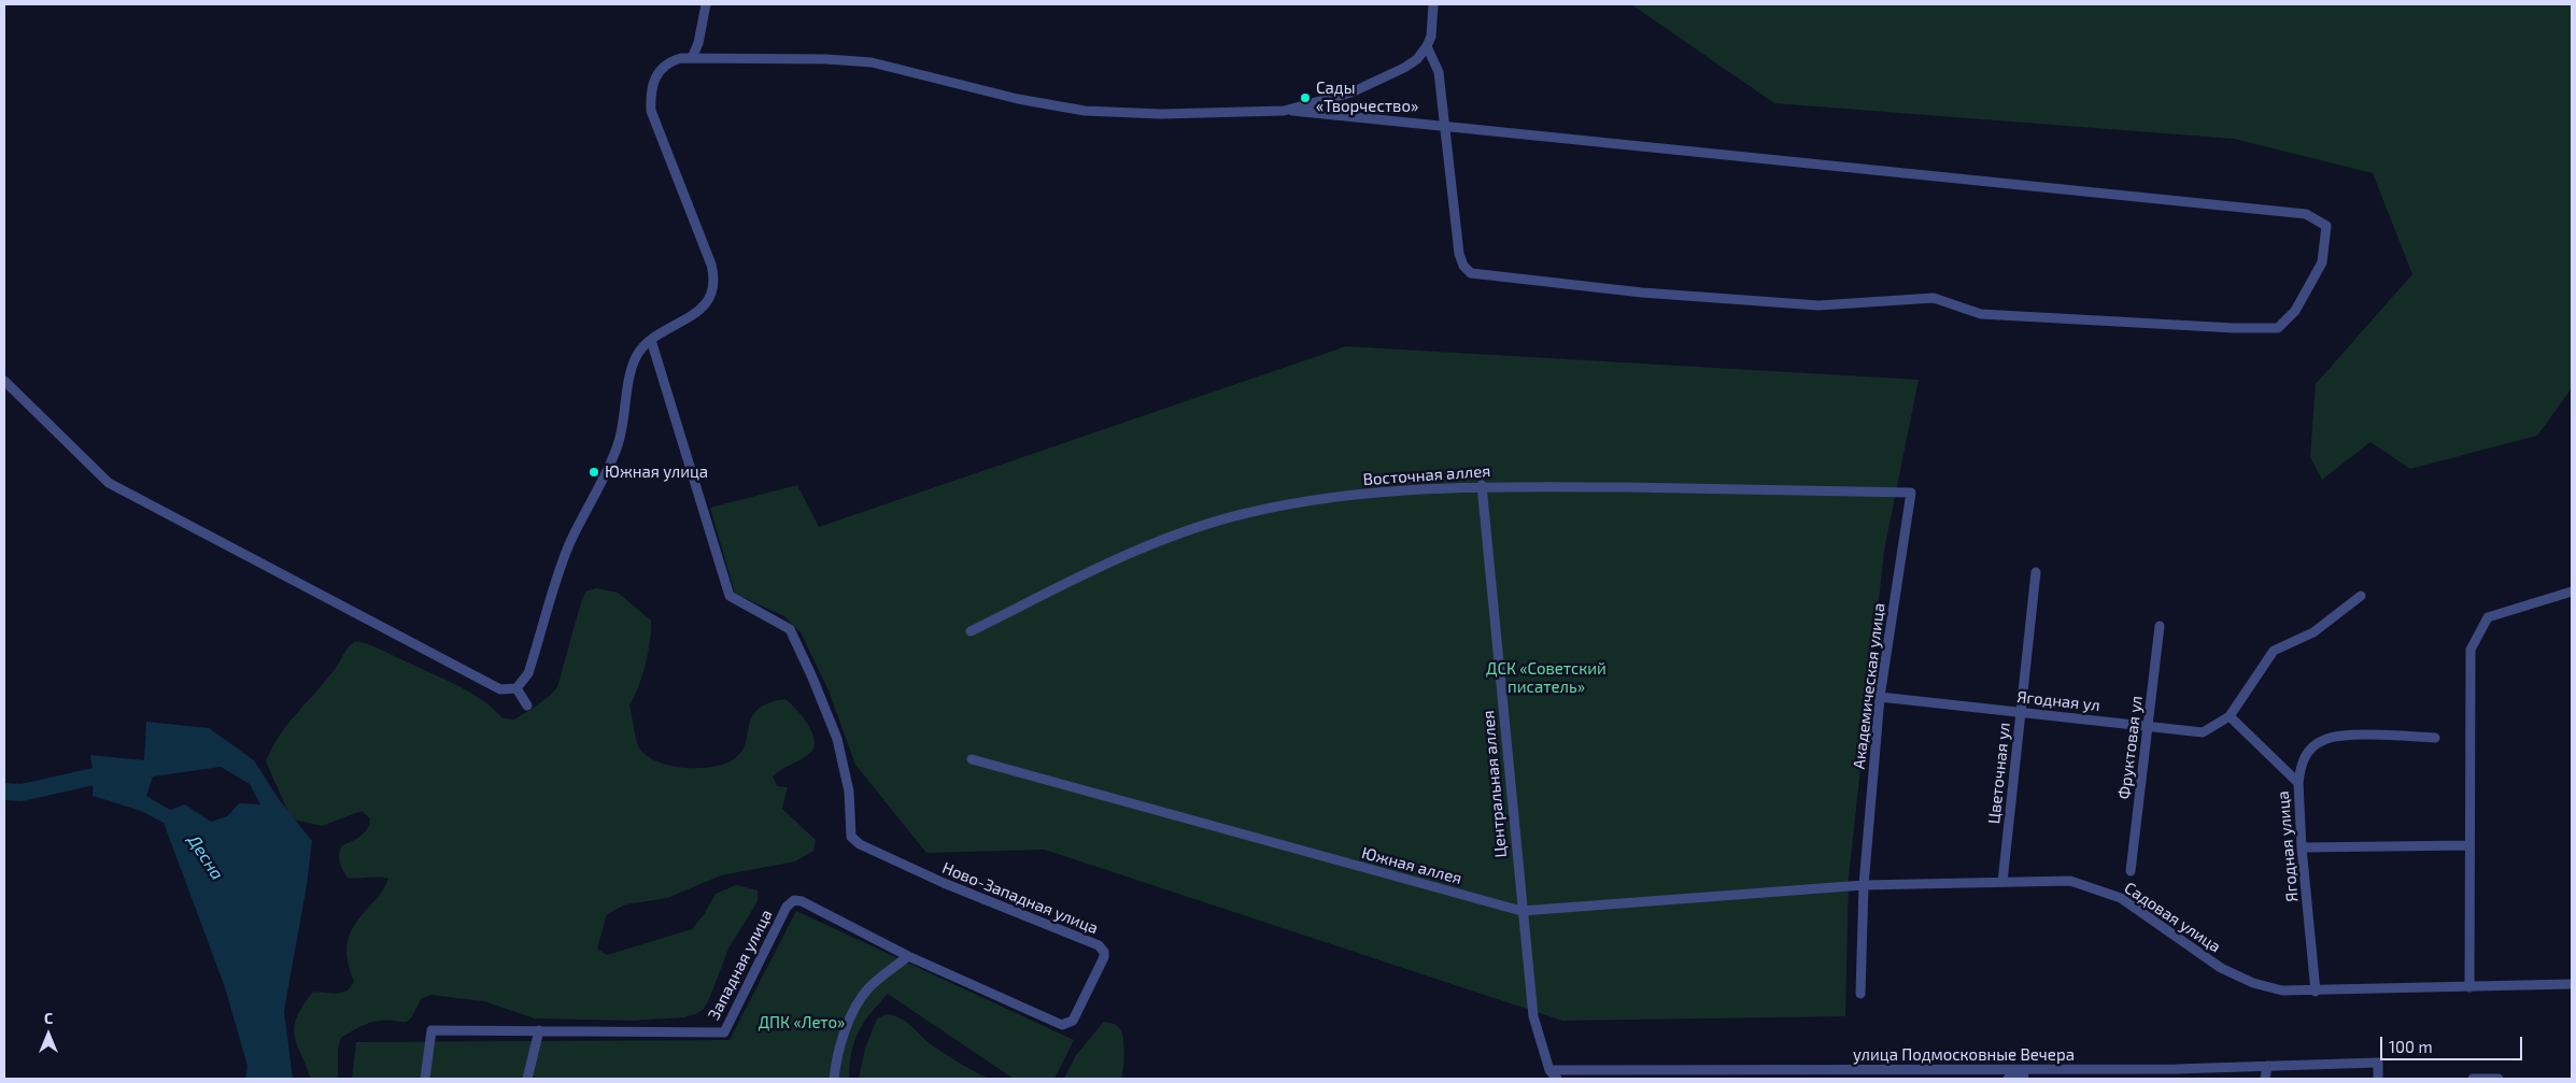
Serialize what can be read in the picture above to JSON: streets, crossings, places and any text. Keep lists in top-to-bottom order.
{
  "streets": {
    "street": [
      "Восточная аллея",
      "Академическая улица",
      "Ягодная ул",
      "Фруктовая ул",
      "Цветочная ул",
      "Центральная аллея",
      "Ягодная улица",
      "Южная аллея",
      "Ново-Западная улица",
      "Садовая улица",
      "Западная улица",
      "улица Подмосковные Вечера"
    ]
  },
  "crossings": [
    ["Восточная аллея", "Академическая улица"],
    ["Восточная аллея", "Центральная аллея"],
    ["Академическая улица", "Ягодная ул"],
    ["Академическая улица", "Южная аллея"],
    ["Академическая улица", "Садовая улица"],
    ["Ягодная ул", "Фруктовая ул"],
    ["Ягодная ул", "Цветочная ул"],
    ["Ягодная ул", "Ягодная улица"],
    ["Цветочная ул", "Садовая улица"],
    ["Центральная аллея", "Южная аллея"],
    ["Центральная аллея", "улица Подмосковные Вечера"],
    ["Ягодная улица", "Садовая улица"],
    ["Южная аллея", "Садовая улица"],
    ["Ново-Западная улица", "Западная улица"]
  ],
  "water": ["Десна"],
  "parks": ["ДСК «Советский писатель»", "ДПК «Лето»"],
  "places": ["Сады «Творчество»", "Южная улица"],
  "scale_bar": "100 m",
  "north": "top"
}
